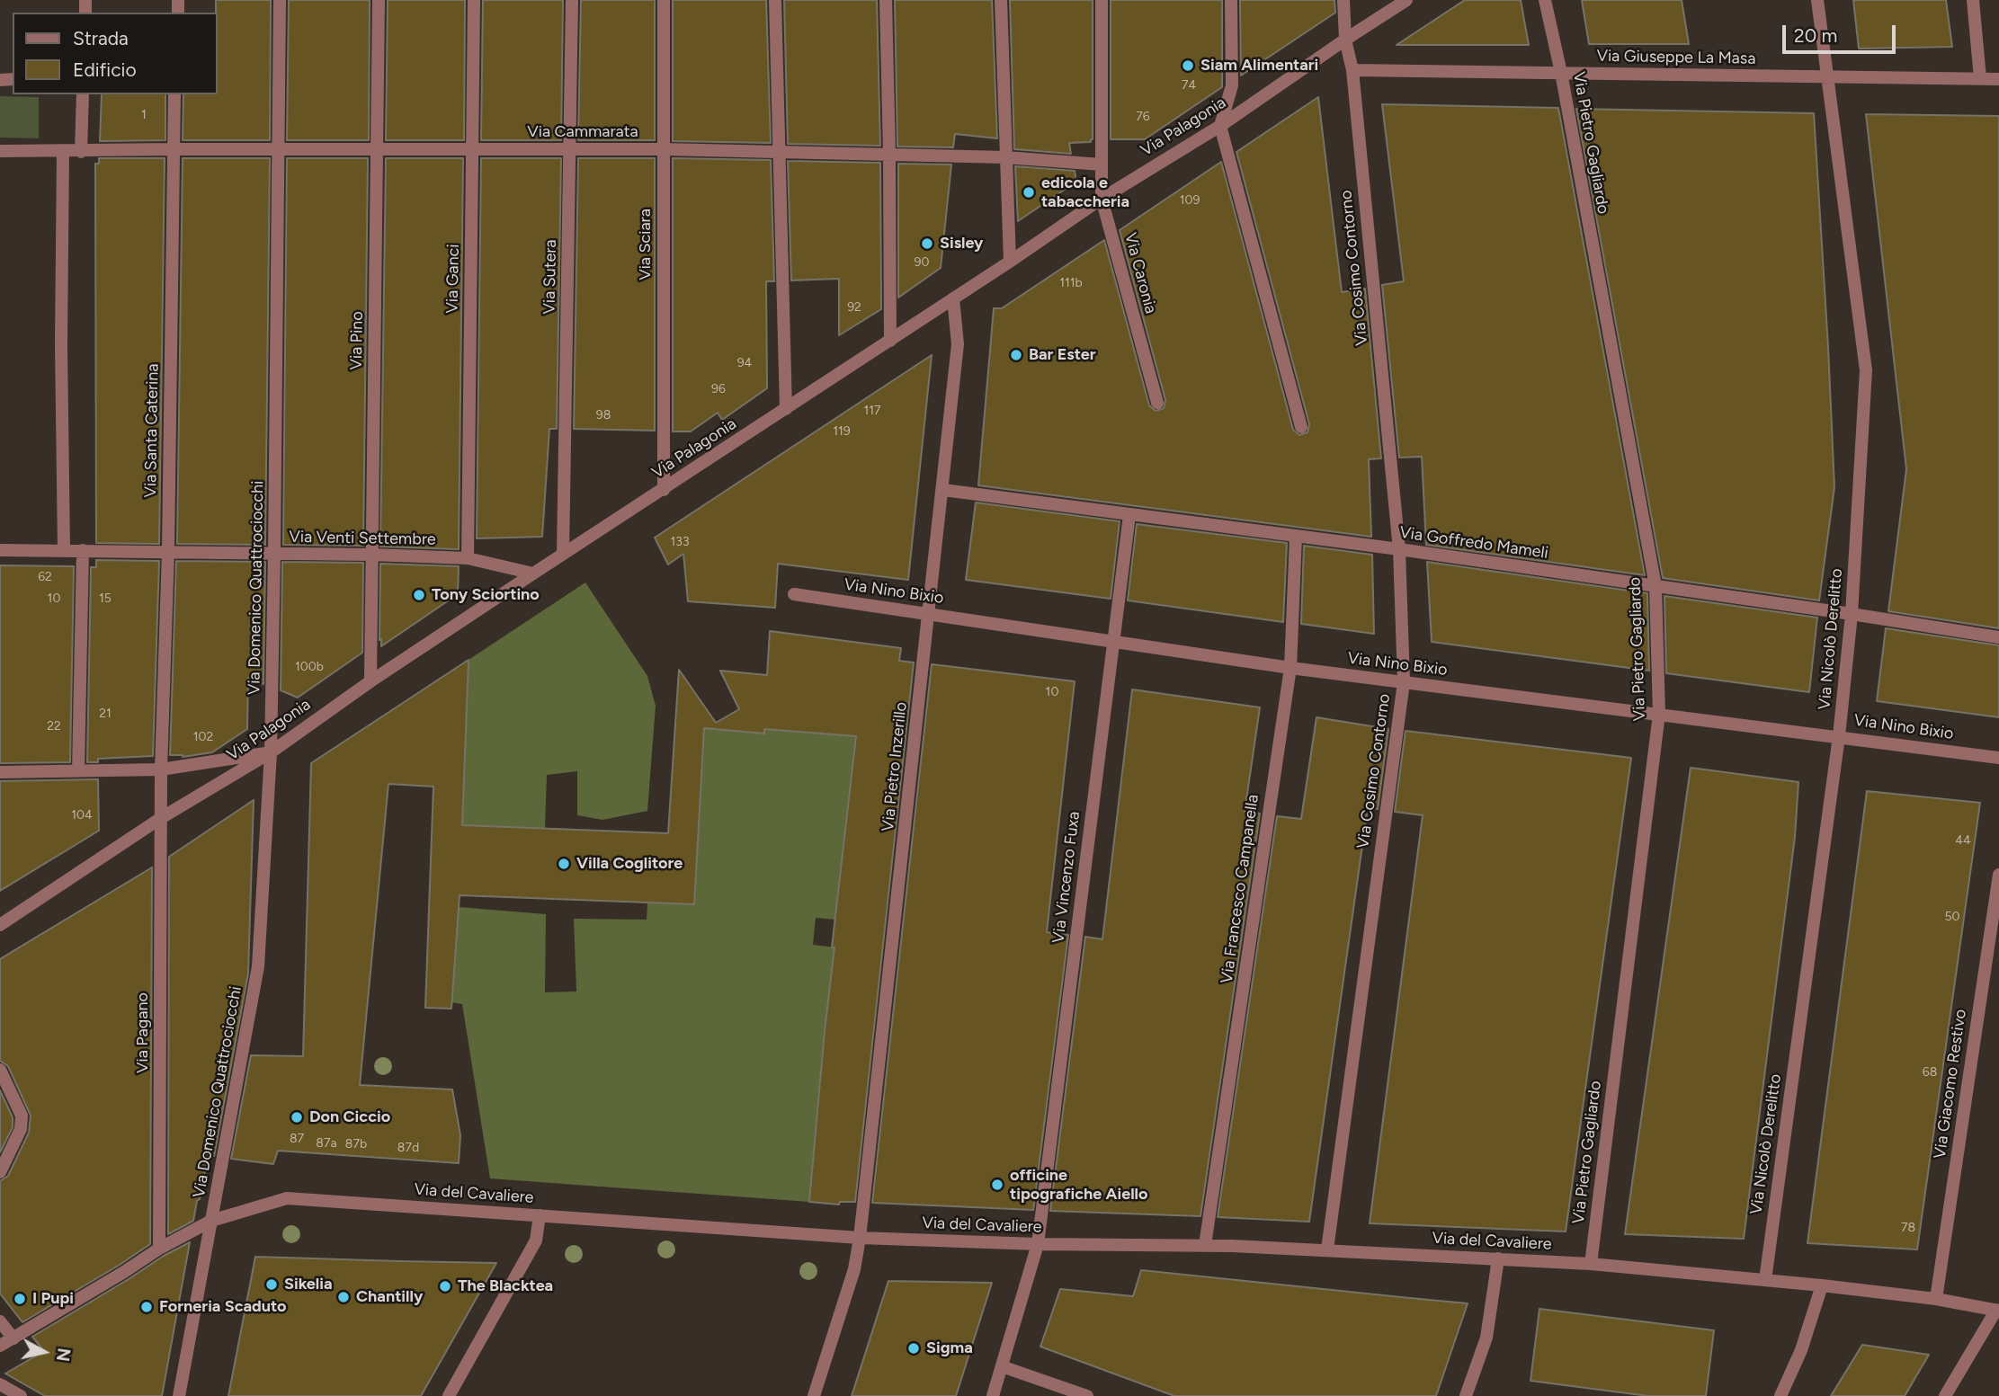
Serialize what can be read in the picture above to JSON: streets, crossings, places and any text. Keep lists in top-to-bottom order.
{
  "streets": {
    "street": [
      "Via Giuseppe La Masa",
      "Via Palagonia",
      "Via Cammarata",
      "Via Pietro Gagliardo",
      "Via Sciara",
      "Via Cosimo Contorno",
      "Via Caronia",
      "Via Sutera",
      "Via Ganci",
      "Via Pino",
      "Via Santa Caterina",
      "Via Venti Settembre",
      "Via Goffredo Mameli",
      "Via Domenico Quattrociocchi",
      "Via Nino Bixio",
      "Via Nicolò Derelitto",
      "Via Pietro Inzerillo",
      "Via Vincenzo Fuxa",
      "Via Francesco Campanella",
      "Via Pagano",
      "Via Giacomo Restivo",
      "Via del Cavaliere"
    ]
  },
  "crossings": [
    ["Via Giuseppe La Masa", "Via Pietro Gagliardo"],
    ["Via Giuseppe La Masa", "Via Cosimo Contorno"],
    ["Via Giuseppe La Masa", "Via Nicolò Derelitto"],
    ["Via Palagonia", "Via Sciara"],
    ["Via Palagonia", "Via Cosimo Contorno"],
    ["Via Palagonia", "Via Caronia"],
    ["Via Palagonia", "Via Sutera"],
    ["Via Palagonia", "Via Pino"],
    ["Via Palagonia", "Via Venti Settembre"],
    ["Via Palagonia", "Via Domenico Quattrociocchi"],
    ["Via Palagonia", "Via Pietro Inzerillo"],
    ["Via Palagonia", "Via Pagano"],
    ["Via Cammarata", "Via Sciara"],
    ["Via Cammarata", "Via Caronia"],
    ["Via Cammarata", "Via Sutera"],
    ["Via Cammarata", "Via Ganci"],
    ["Via Cammarata", "Via Pino"],
    ["Via Cammarata", "Via Santa Caterina"],
    ["Via Cammarata", "Via Domenico Quattrociocchi"],
    ["Via Pietro Gagliardo", "Via Goffredo Mameli"],
    ["Via Pietro Gagliardo", "Via Nino Bixio"],
    ["Via Pietro Gagliardo", "Via del Cavaliere"],
    ["Via Cosimo Contorno", "Via Goffredo Mameli"],
    ["Via Cosimo Contorno", "Via Nino Bixio"],
    ["Via Cosimo Contorno", "Via del Cavaliere"],
    ["Via Ganci", "Via Venti Settembre"],
    ["Via Pino", "Via Venti Settembre"],
    ["Via Santa Caterina", "Via Venti Settembre"],
    ["Via Santa Caterina", "Via Pagano"],
    ["Via Venti Settembre", "Via Domenico Quattrociocchi"],
    ["Via Goffredo Mameli", "Via Nicolò Derelitto"],
    ["Via Goffredo Mameli", "Via Pietro Inzerillo"],
    ["Via Goffredo Mameli", "Via Vincenzo Fuxa"],
    ["Via Goffredo Mameli", "Via Francesco Campanella"],
    ["Via Domenico Quattrociocchi", "Via del Cavaliere"],
    ["Via Nino Bixio", "Via Nicolò Derelitto"],
    ["Via Nino Bixio", "Via Pietro Inzerillo"],
    ["Via Nino Bixio", "Via Vincenzo Fuxa"],
    ["Via Nino Bixio", "Via Francesco Campanella"],
    ["Via Nicolò Derelitto", "Via del Cavaliere"],
    ["Via Pietro Inzerillo", "Via del Cavaliere"],
    ["Via Vincenzo Fuxa", "Via del Cavaliere"],
    ["Via Francesco Campanella", "Via del Cavaliere"],
    ["Via Pagano", "Via del Cavaliere"],
    ["Via Giacomo Restivo", "Via del Cavaliere"]
  ],
  "places": [
    "Siam Alimentari",
    "edicola e tabaccheria",
    "Sisley",
    "Bar Ester",
    "Tony Sciortino",
    "Villa Coglitore",
    "Don Ciccio",
    "officine tipografiche Aiello",
    "Sikelia",
    "The Blacktea",
    "Chantilly",
    "I Pupi",
    "Forneria Scaduto",
    "Sigma"
  ],
  "house_numbers": [
    "74",
    "1",
    "76",
    "109",
    "90",
    "111b",
    "92",
    "94",
    "96",
    "117",
    "98",
    "119",
    "133",
    "62",
    "10",
    "15",
    "100b",
    "10",
    "21",
    "22",
    "102",
    "104",
    "44",
    "50",
    "68",
    "87",
    "87a",
    "87b",
    "87d",
    "78"
  ],
  "legend": ["Strada", "Edificio"],
  "scale_bar": "20 m",
  "north": "right"
}
